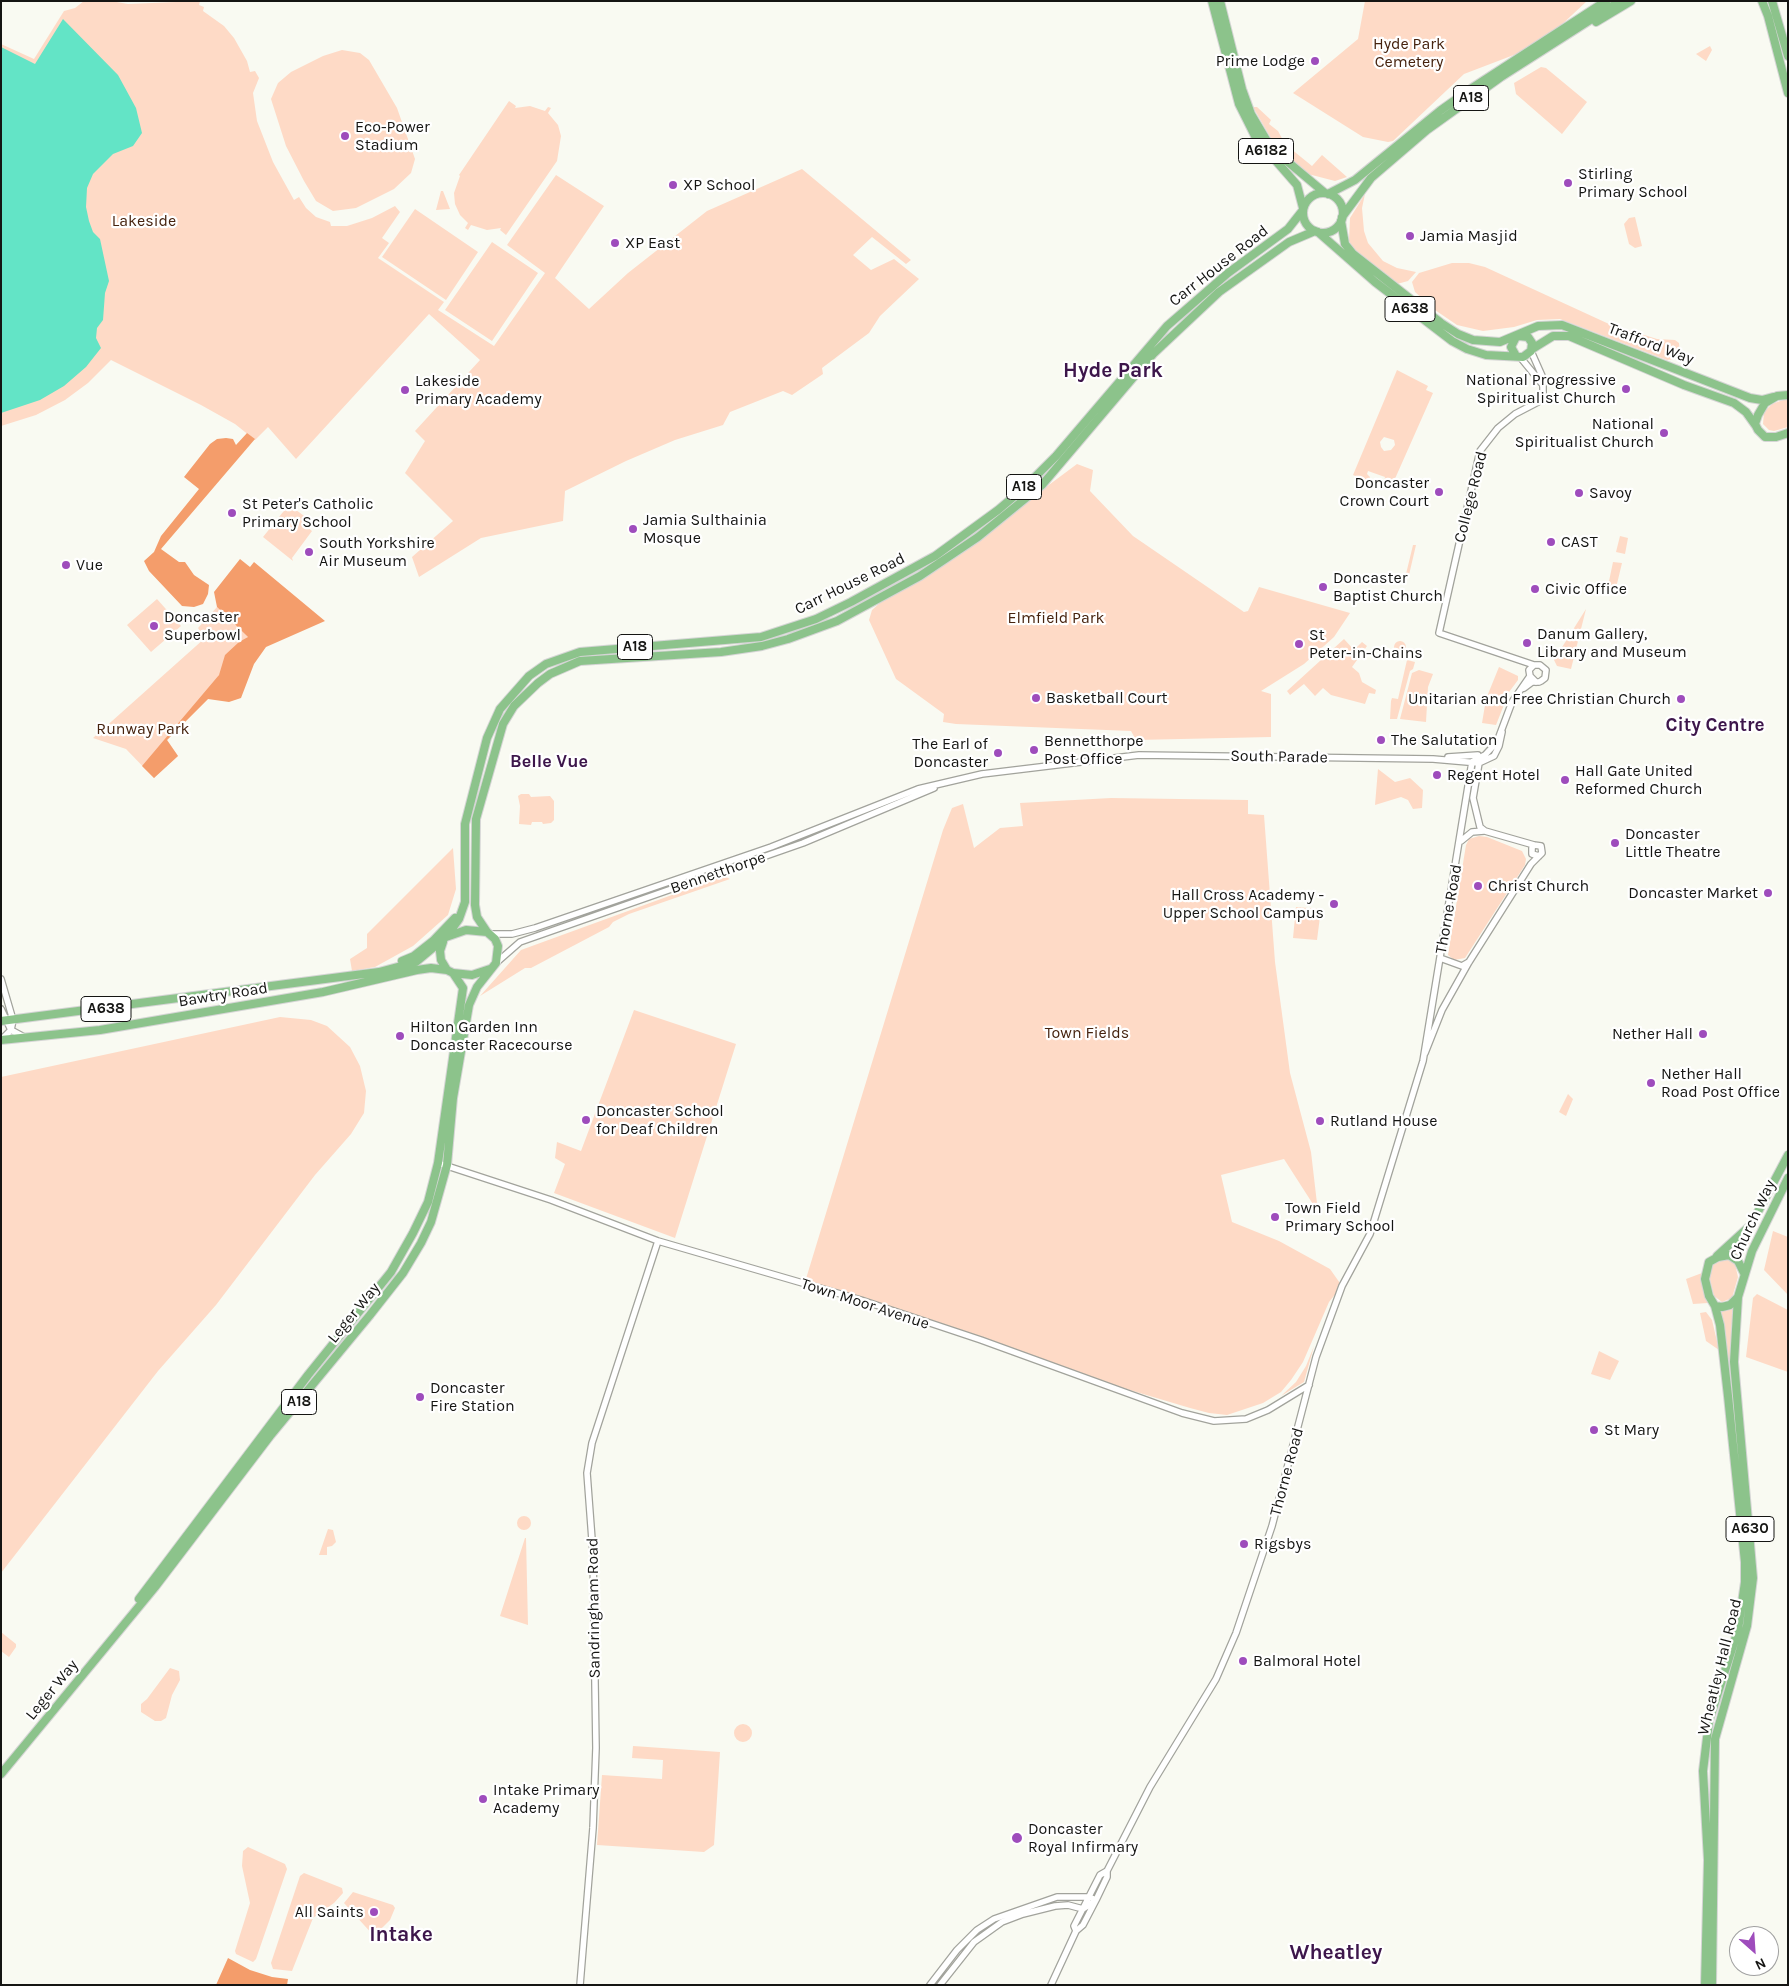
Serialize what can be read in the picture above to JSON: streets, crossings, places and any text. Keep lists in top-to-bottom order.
{
  "streets": {
    "highway": [
      "A18",
      "A6182",
      "Carr House Road",
      "A638",
      "Trafford Way",
      "Bawtry Road",
      "Church Way",
      "Leger Way",
      "A630",
      "Wheatley Hall Road"
    ],
    "street": [
      "College Road",
      "South Parade",
      "Bennetthorpe",
      "Thorne Road",
      "Town Moor Avenue",
      "Sandringham Road"
    ]
  },
  "crossings": [
    ["A18", "A6182"],
    ["A18", "Carr House Road"],
    ["A18", "Trafford Way"],
    ["A6182", "Carr House Road"],
    ["A6182", "Trafford Way"],
    ["Carr House Road", "Trafford Way"],
    ["Carr House Road", "Bennetthorpe"],
    ["Carr House Road", "Bawtry Road"],
    ["Carr House Road", "Leger Way"],
    ["A638", "Trafford Way"],
    ["South Parade", "Bennetthorpe"],
    ["South Parade", "Thorne Road"],
    ["Bennetthorpe", "Bawtry Road"],
    ["Bennetthorpe", "Leger Way"],
    ["Thorne Road", "Town Moor Avenue"],
    ["Bawtry Road", "Leger Way"],
    ["Church Way", "Wheatley Hall Road"],
    ["Town Moor Avenue", "Leger Way"],
    ["Town Moor Avenue", "Sandringham Road"]
  ],
  "districts": [
    "Hyde Park",
    "City Centre",
    "Belle Vue",
    "Intake",
    "Wheatley"
  ],
  "parks": [
    "Hyde Park Cemetery",
    "Lakeside",
    "Elmfield Park",
    "Runway Park",
    "Town Fields"
  ],
  "places": [
    "Prime Lodge",
    "Eco-Power Stadium",
    "Stirling Primary School",
    "XP School",
    "Jamia Masjid",
    "XP East",
    "National Progressive Spiritualist Church",
    "Lakeside Primary Academy",
    "National Spiritualist Church",
    "Doncaster Crown Court",
    "Savoy",
    "St Peter's Catholic Primary School",
    "Jamia Sulthainia Mosque",
    "CAST",
    "South Yorkshire Air Museum",
    "Vue",
    "Doncaster Baptist Church",
    "Civic Office",
    "Doncaster Superbowl",
    "Danum Gallery, Library and Museum",
    "St Peter-in-Chains",
    "Basketball Court",
    "Unitarian and Free Christian Church",
    "The Salutation",
    "Bennetthorpe Post Office",
    "The Earl of Doncaster",
    "Regent Hotel",
    "Hall Gate United Reformed Church",
    "Doncaster Little Theatre",
    "Christ Church",
    "Doncaster Market",
    "Hall Cross Academy - Upper School Campus",
    "Nether Hall",
    "Hilton Garden Inn Doncaster Racecourse",
    "Nether Hall Road Post Office",
    "Doncaster School for Deaf Children",
    "Rutland House",
    "Town Field Primary School",
    "Doncaster Fire Station",
    "St Mary",
    "Rigsbys",
    "Balmoral Hotel",
    "Intake Primary Academy",
    "Doncaster Royal Infirmary",
    "All Saints"
  ],
  "north": "bottom right"
}
